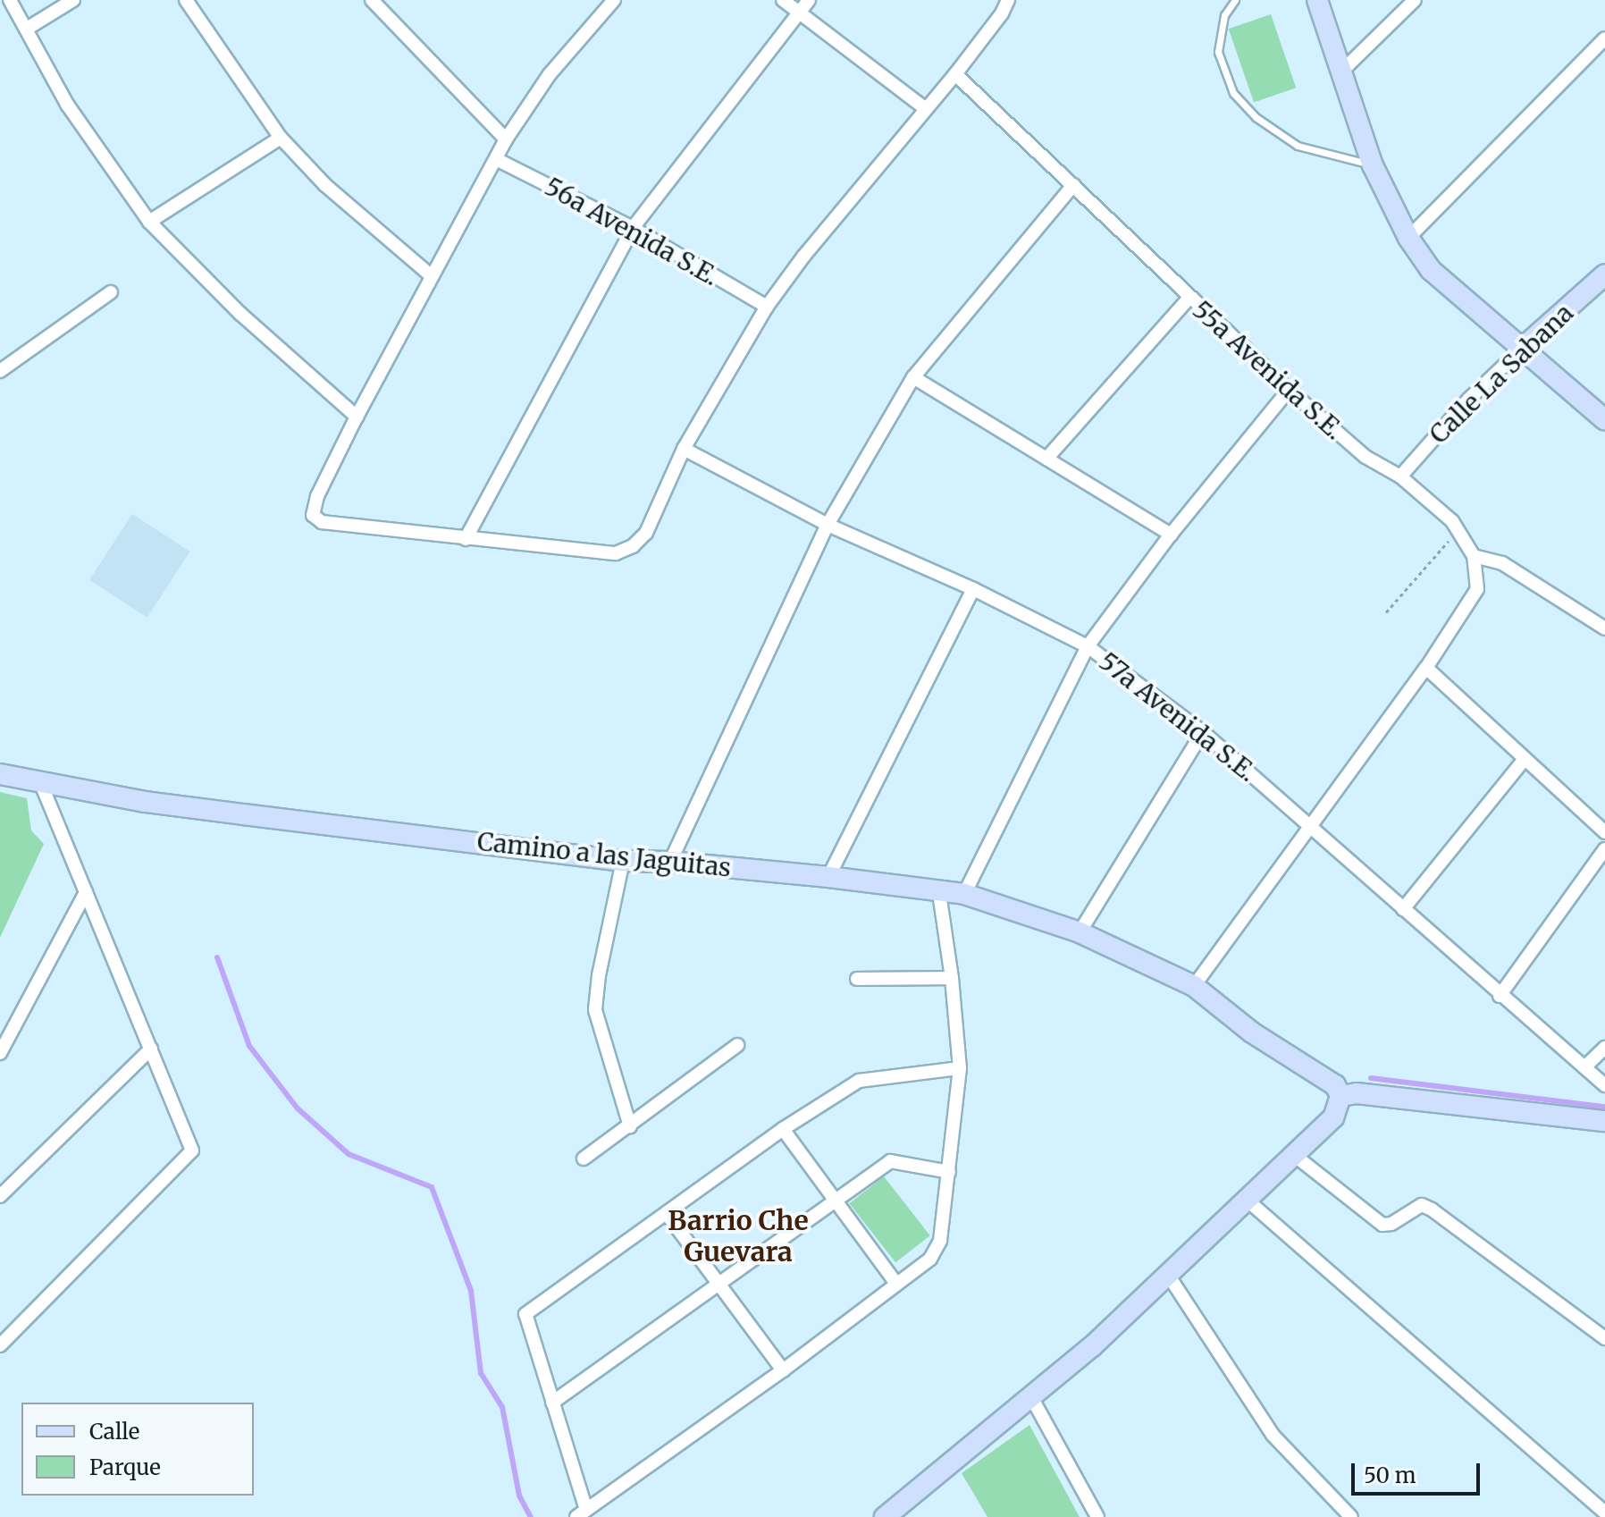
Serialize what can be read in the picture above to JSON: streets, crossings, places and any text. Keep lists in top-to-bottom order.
{
  "streets": {
    "street": [
      "56a Avenida S.E.",
      "55a Avenida S.E.",
      "Calle La Sabana",
      "57a Avenida S.E.",
      "Camino a las Jaguitas"
    ]
  },
  "crossings": [
    ["55a Avenida S.E.", "Calle La Sabana"]
  ],
  "districts": ["Barrio Che Guevara"],
  "legend": ["Calle", "Parque"],
  "scale_bar": "50 m"
}
